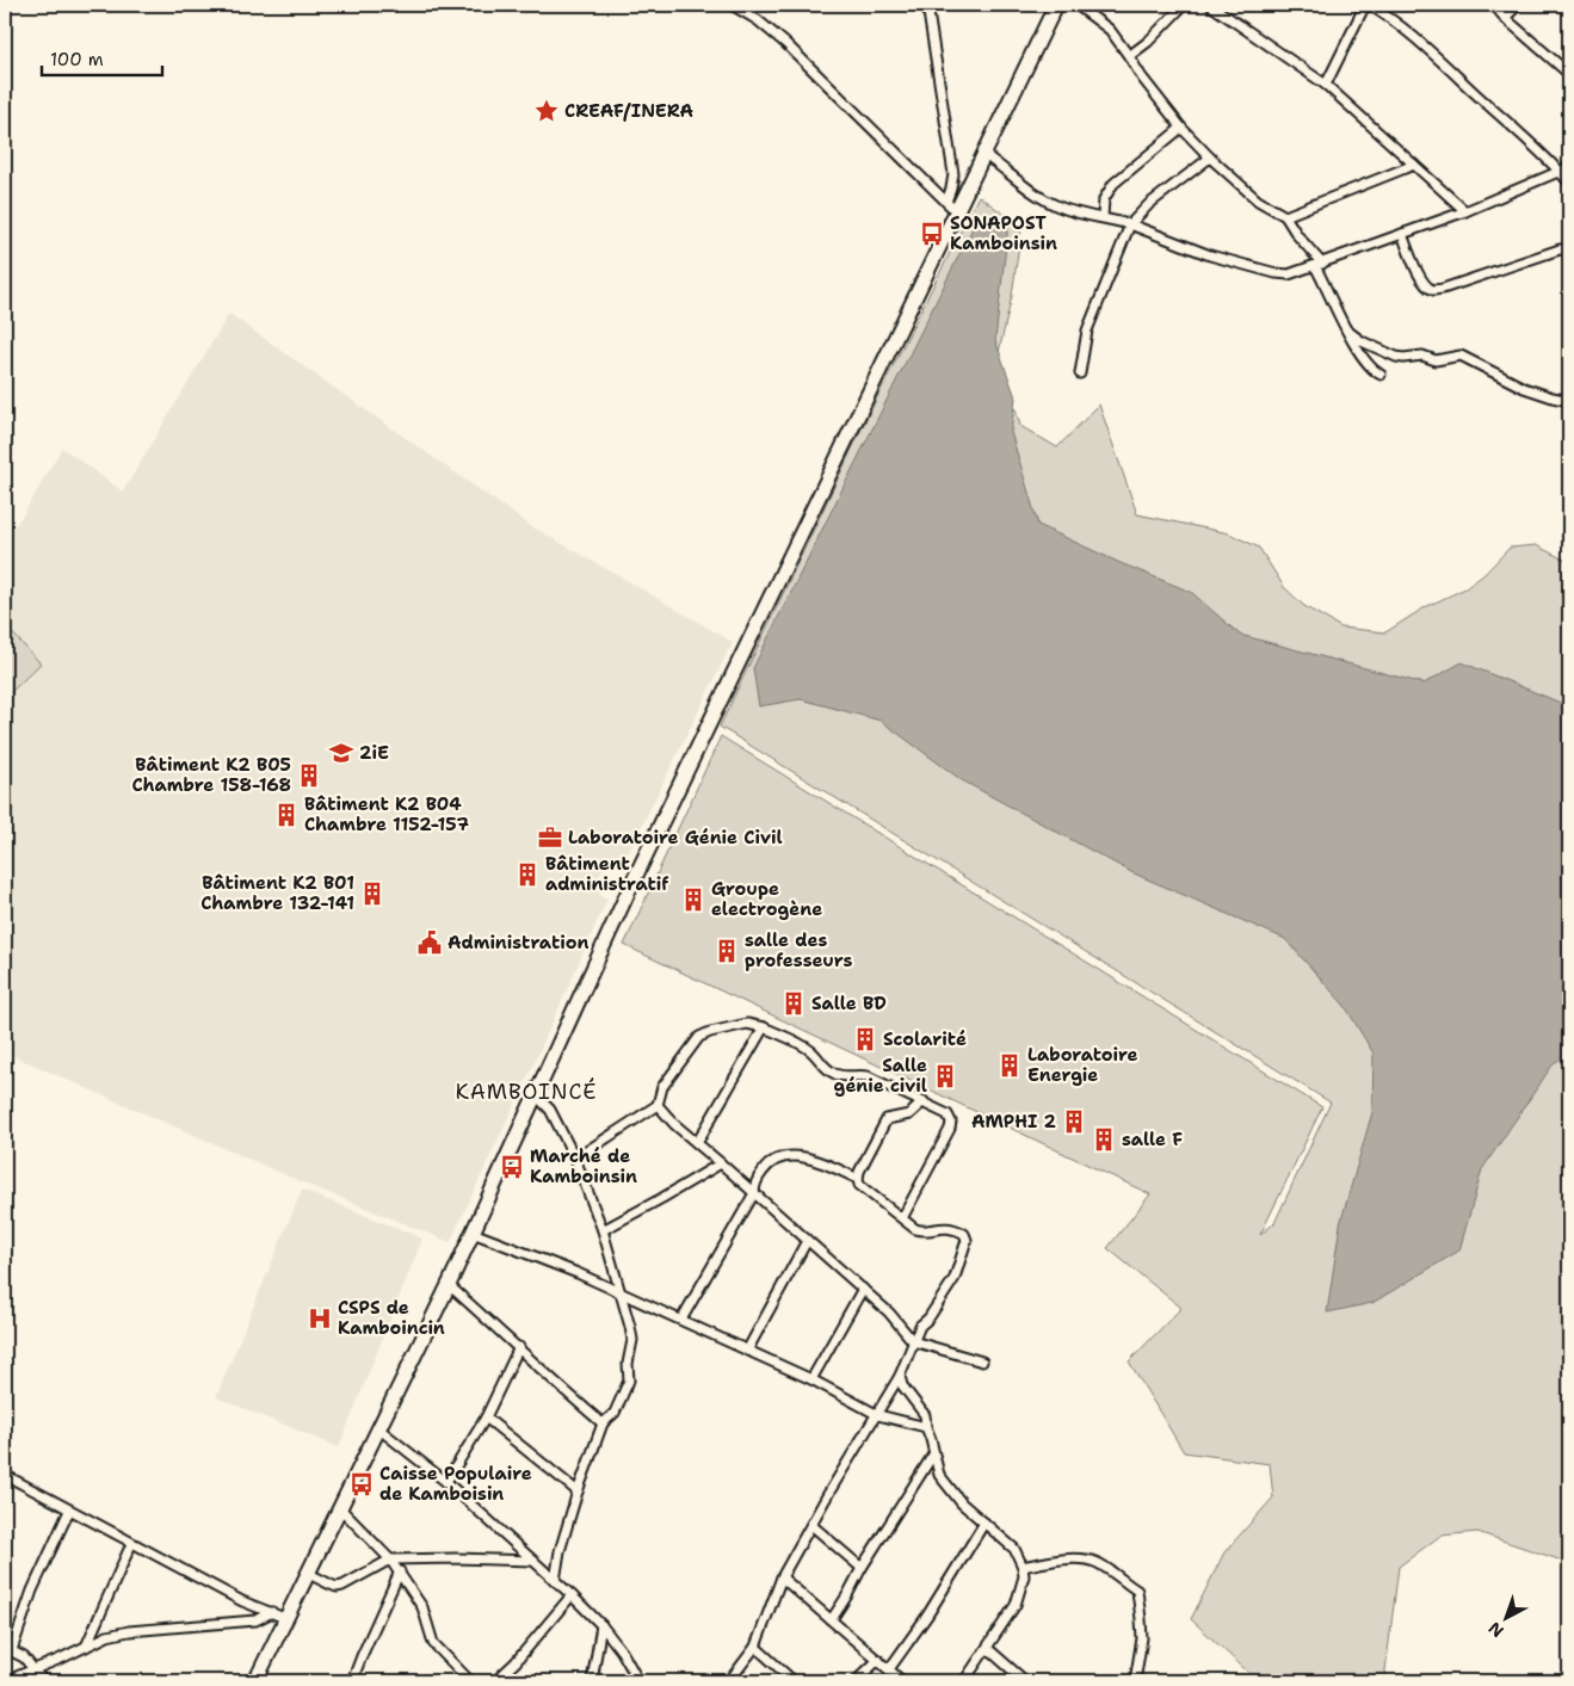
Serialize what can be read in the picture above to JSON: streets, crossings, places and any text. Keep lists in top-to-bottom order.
{
  "districts": ["KAMBOINCÉ"],
  "places": {
    "place": ["CREAF/INERA"],
    "bus stop": ["SONAPOST Kamboinsin", "Marché de Kamboinsin", "Caisse Populaire de Kamboisin"],
    "school or university": ["2iE"],
    "building": [
      "Bâtiment K2 B05 Chambre 158-168",
      "Bâtiment K2 B04 Chambre 1152-157",
      "Bâtiment administratif",
      "Bâtiment K2 B01 Chambre 132-141",
      "Groupe electrogène",
      "salle des professeurs",
      "Salle BD",
      "Scolarité",
      "Laboratoire Energie",
      "Salle génie civil",
      "AMPHI 2",
      "salle F"
    ],
    "office": ["Laboratoire Génie Civil"],
    "public building": ["Administration"],
    "hospital": ["CSPS de Kamboincin"]
  },
  "scale_bar": "100 m",
  "north": "bottom left"
}
